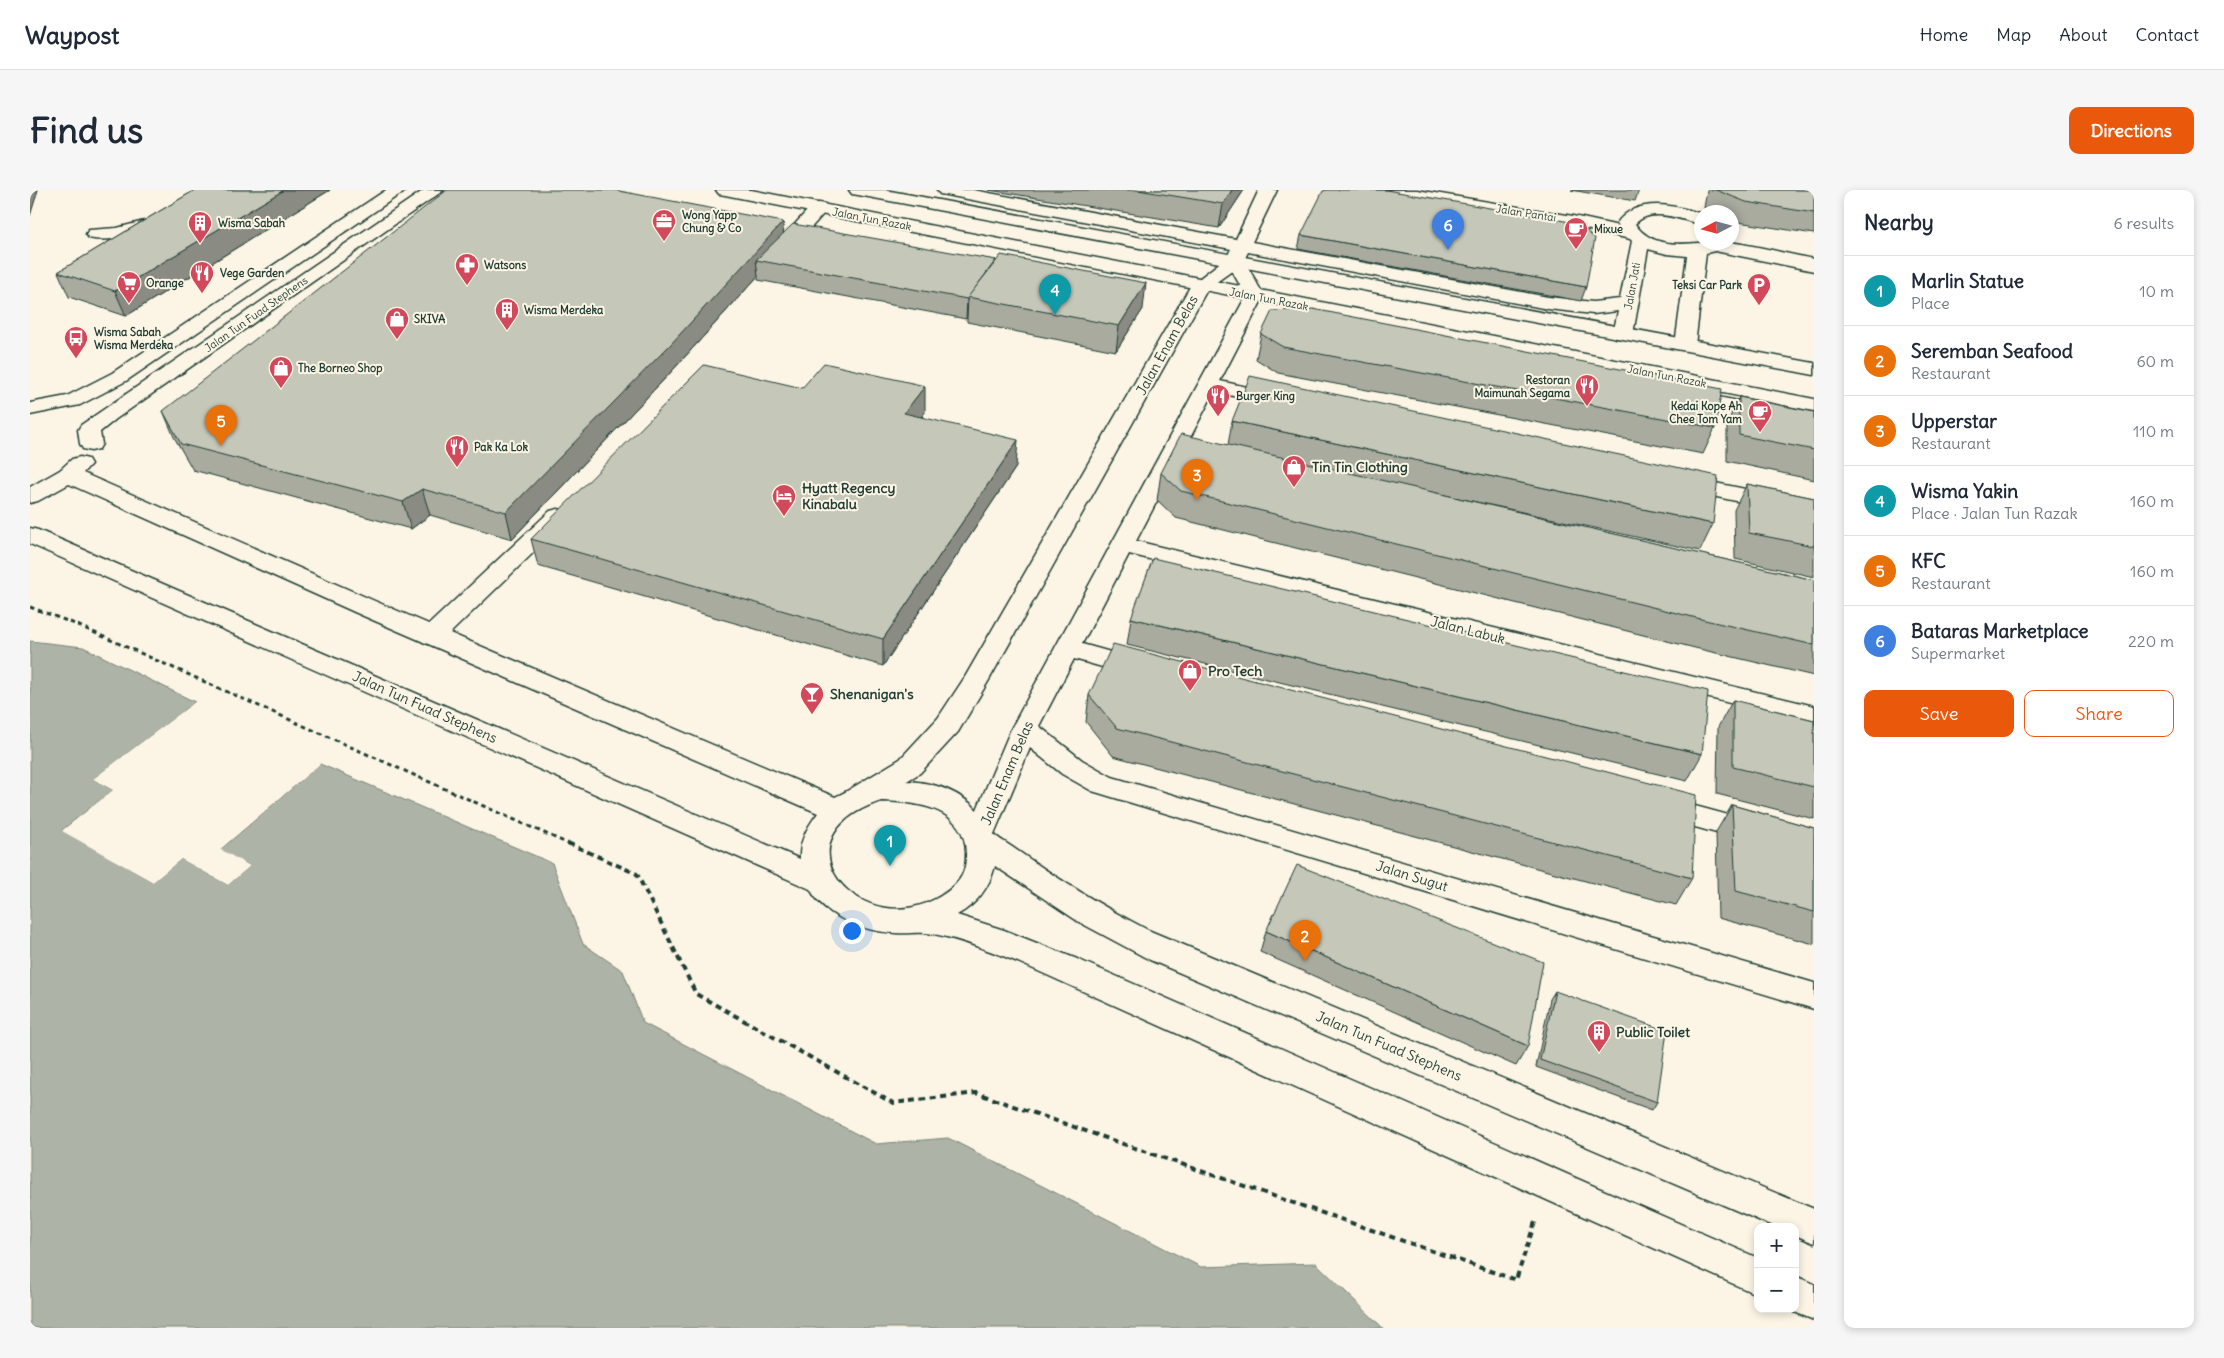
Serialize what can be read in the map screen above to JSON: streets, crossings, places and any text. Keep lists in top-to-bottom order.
{
  "streets": {
    "main road": [
      "Jalan Pantai",
      "Jalan Tun Razak",
      "Jalan Jati",
      "Jalan Tun Fuad Stephens",
      "Jalan Enam Belas",
      "Jalan Labuk",
      "Jalan Sugut"
    ]
  },
  "crossings": [
    ["Jalan Pantai", "Jalan Jati"],
    ["Jalan Tun Razak", "Jalan Jati"],
    ["Jalan Tun Razak", "Jalan Enam Belas"],
    ["Jalan Tun Fuad Stephens", "Jalan Enam Belas"],
    ["Jalan Enam Belas", "Jalan Labuk"],
    ["Jalan Enam Belas", "Jalan Sugut"]
  ],
  "places": {
    "office": ["Wong Yapp Chung & Co"],
    "building": ["Wisma Sabah", "Wisma Merdeka", "Public Toilet"],
    "cafe": ["Mixue", "Kedai Kope Ah Chee Tom Yam"],
    "pharmacy": ["Watsons"],
    "restaurant": [
      "Vege Garden",
      "Restoran Maimunah Segama",
      "Burger King",
      "Pak Ka Lok"
    ],
    "supermarket": ["Orange"],
    "parking": ["Teksi Car Park"],
    "shop": [
      "SKIVA",
      "The Borneo Shop",
      "Tin Tin Clothing",
      "Pro Tech"
    ],
    "bus stop": ["Wisma Sabah Wisma Merdeka"],
    "hotel": ["Hyatt Regency Kinabalu"],
    "bar": ["Shenanigan's"]
  },
  "north": "left",
  "page": {
    "header": "Waypost",
    "nav": [
      "Home",
      "Map",
      "About",
      "Contact"
    ],
    "buttons": [
      "Directions",
      ["Save", "Share"]
    ],
    "title": "Find us",
    "heading": ["Nearby", "6 results"],
    "pins": [
      "6",
      "4",
      "5",
      "3",
      "1",
      "2"
    ],
    "list": [
      {
        "mark": "1",
        "name": "Marlin Statue",
        "note": "Place",
        "value": "10 m"
      },
      {
        "mark": "2",
        "name": "Seremban Seafood",
        "note": "Restaurant",
        "value": "60 m"
      },
      {
        "mark": "3",
        "name": "Upperstar",
        "note": "Restaurant",
        "value": "110 m"
      },
      {
        "mark": "4",
        "name": "Wisma Yakin",
        "note": "Place · Jalan Tun Razak",
        "value": "160 m"
      },
      {
        "mark": "5",
        "name": "KFC",
        "note": "Restaurant",
        "value": "160 m"
      },
      {
        "mark": "6",
        "name": "Bataras Marketplace",
        "note": "Supermarket",
        "value": "220 m"
      }
    ],
    "map_buttons": ["+", "−"]
  }
}
